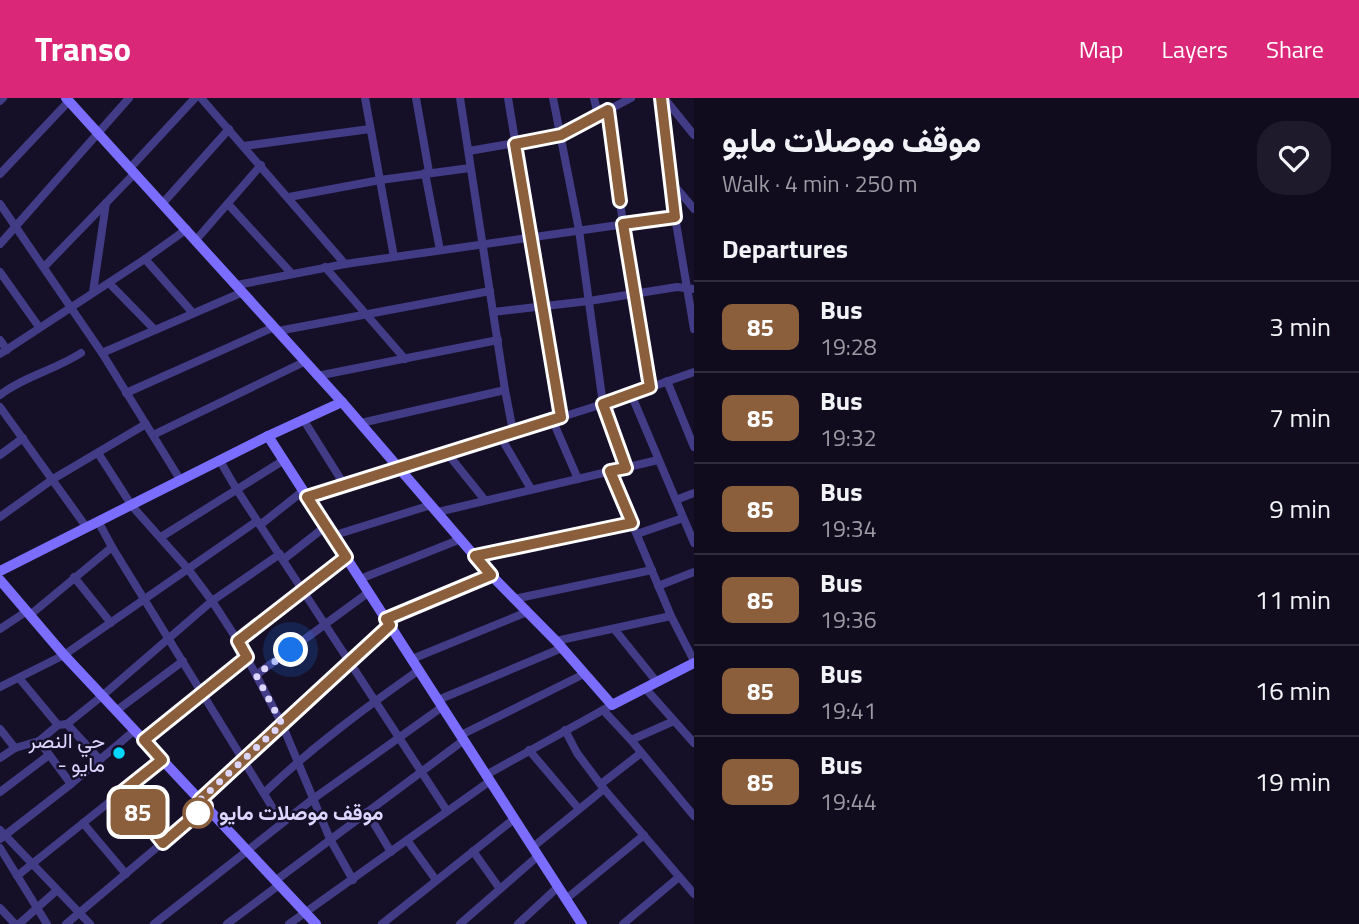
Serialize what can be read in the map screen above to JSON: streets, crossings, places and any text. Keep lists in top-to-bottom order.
{
  "places": ["حي النصر - مايو", "موقف موصلات مايو"],
  "lines": ["bus line 85"],
  "page": {
    "header": "Transo",
    "nav": ["Map", "Layers", "Share"],
    "on_map": "85",
    "heading": [
      ["موقف موصلات مايو", "Walk · 4 min · 250 m"],
      "Departures"
    ],
    "list": [
      {
        "mark": "85",
        "name": "Bus",
        "note": "19:28",
        "value": "3 min"
      },
      {
        "mark": "85",
        "name": "Bus",
        "note": "19:32",
        "value": "7 min"
      },
      {
        "mark": "85",
        "name": "Bus",
        "note": "19:34",
        "value": "9 min"
      },
      {
        "mark": "85",
        "name": "Bus",
        "note": "19:36",
        "value": "11 min"
      },
      {
        "mark": "85",
        "name": "Bus",
        "note": "19:41",
        "value": "16 min"
      },
      {
        "mark": "85",
        "name": "Bus",
        "note": "19:44",
        "value": "19 min"
      }
    ]
  }
}
